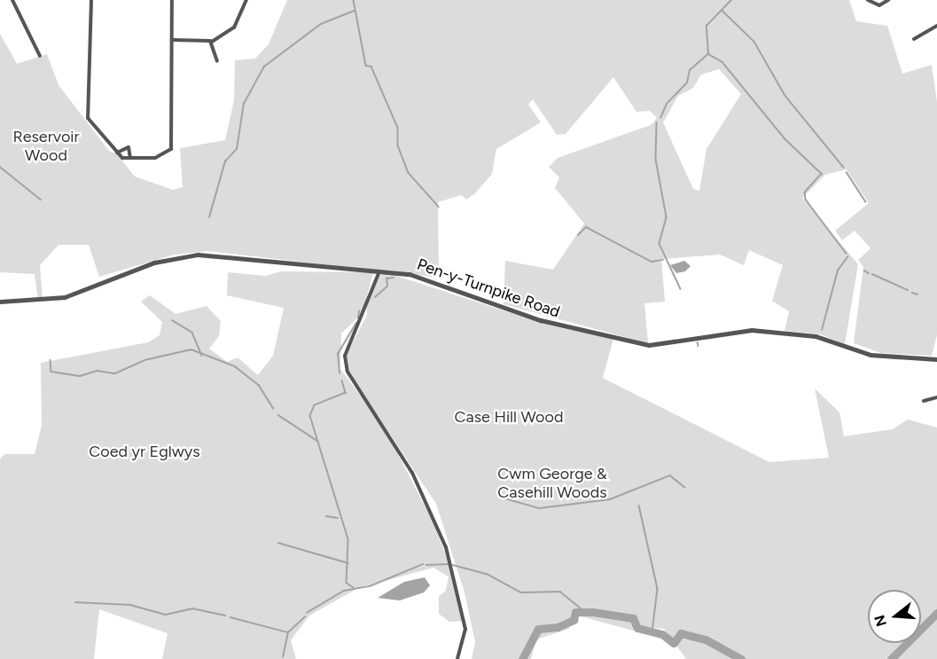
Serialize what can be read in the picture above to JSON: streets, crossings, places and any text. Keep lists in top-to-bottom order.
{
  "streets": {
    "street": ["Pen-y-Turnpike Road"]
  },
  "parks": [
    "Reservoir Wood",
    "Case Hill Wood",
    "Coed yr Eglwys",
    "Cwm George & Casehill Woods"
  ],
  "north": "left"
}
